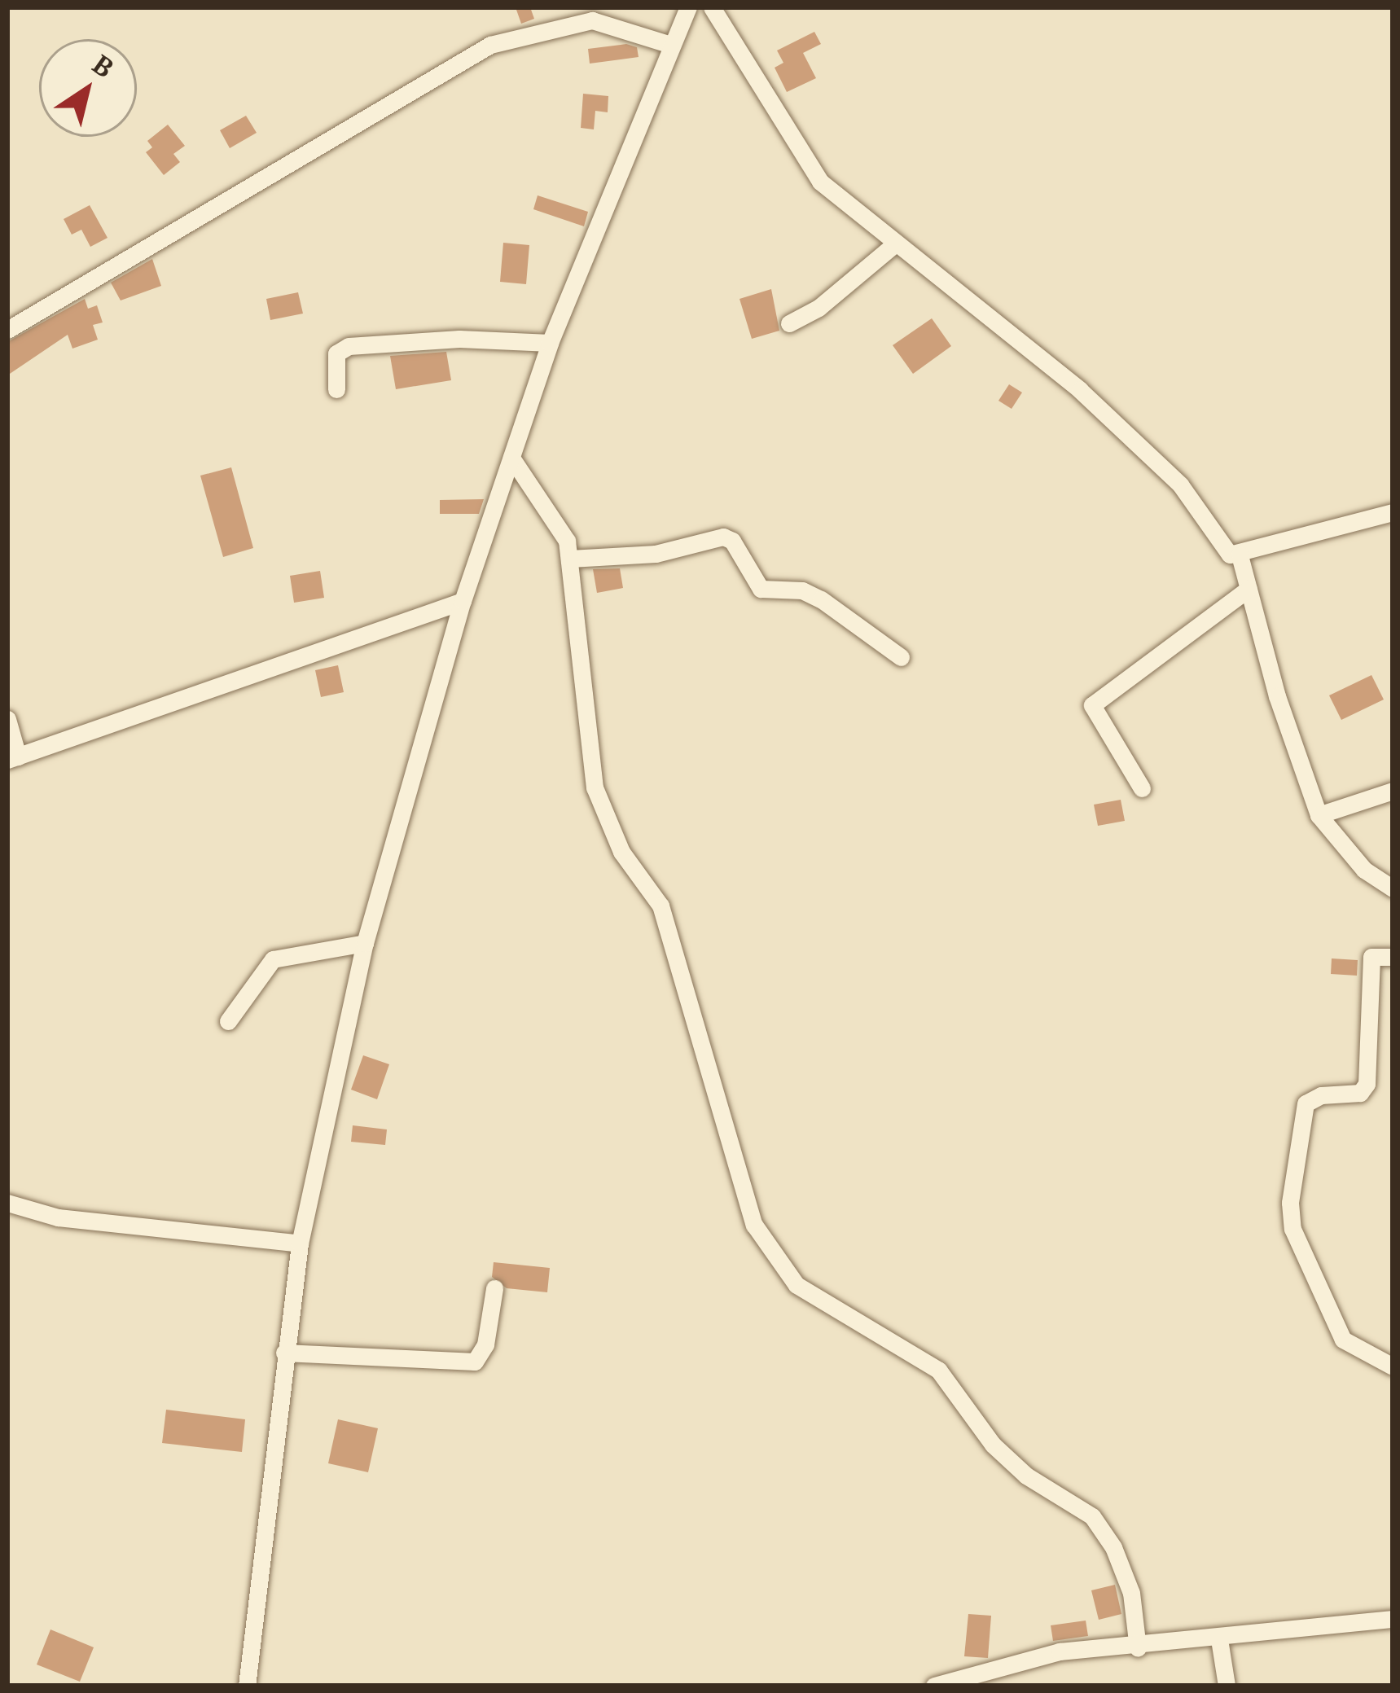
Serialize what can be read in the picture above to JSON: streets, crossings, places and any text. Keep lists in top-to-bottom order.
{
  "north": "top right"
}
